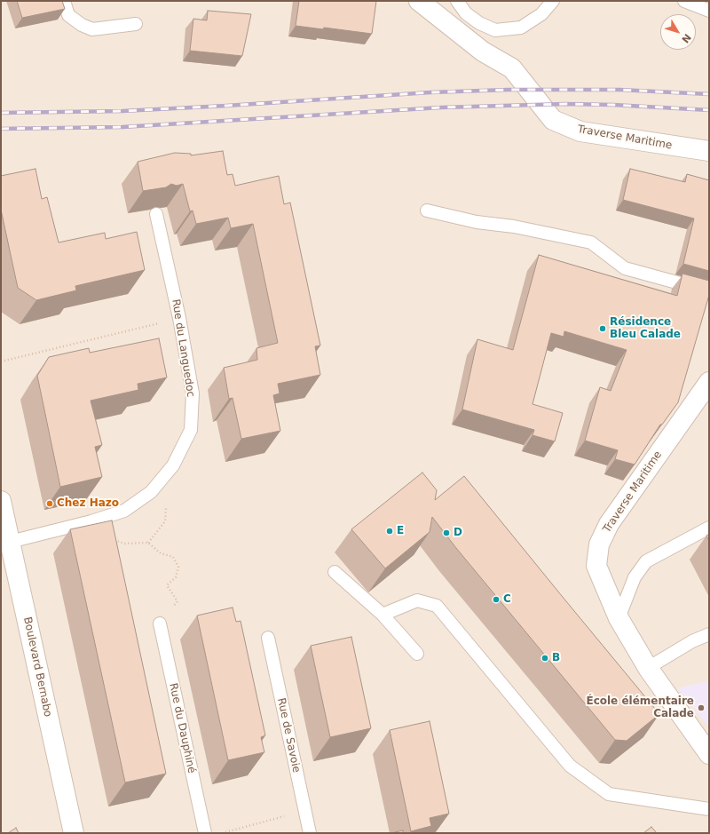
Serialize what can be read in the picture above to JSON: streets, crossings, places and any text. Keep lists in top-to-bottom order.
{
  "streets": {
    "street": ["Traverse Maritime", "Boulevard Bernabo"],
    "lane": ["Rue du Languedoc", "Rue du Dauphiné", "Rue de Savoie"]
  },
  "crossings": [
    ["Rue du Languedoc", "Boulevard Bernabo"]
  ],
  "places": [
    "Résidence Bleu Calade",
    "Chez Hazo",
    "E",
    "D",
    "C",
    "B",
    "École élémentaire Calade"
  ],
  "north": "bottom right"
}
